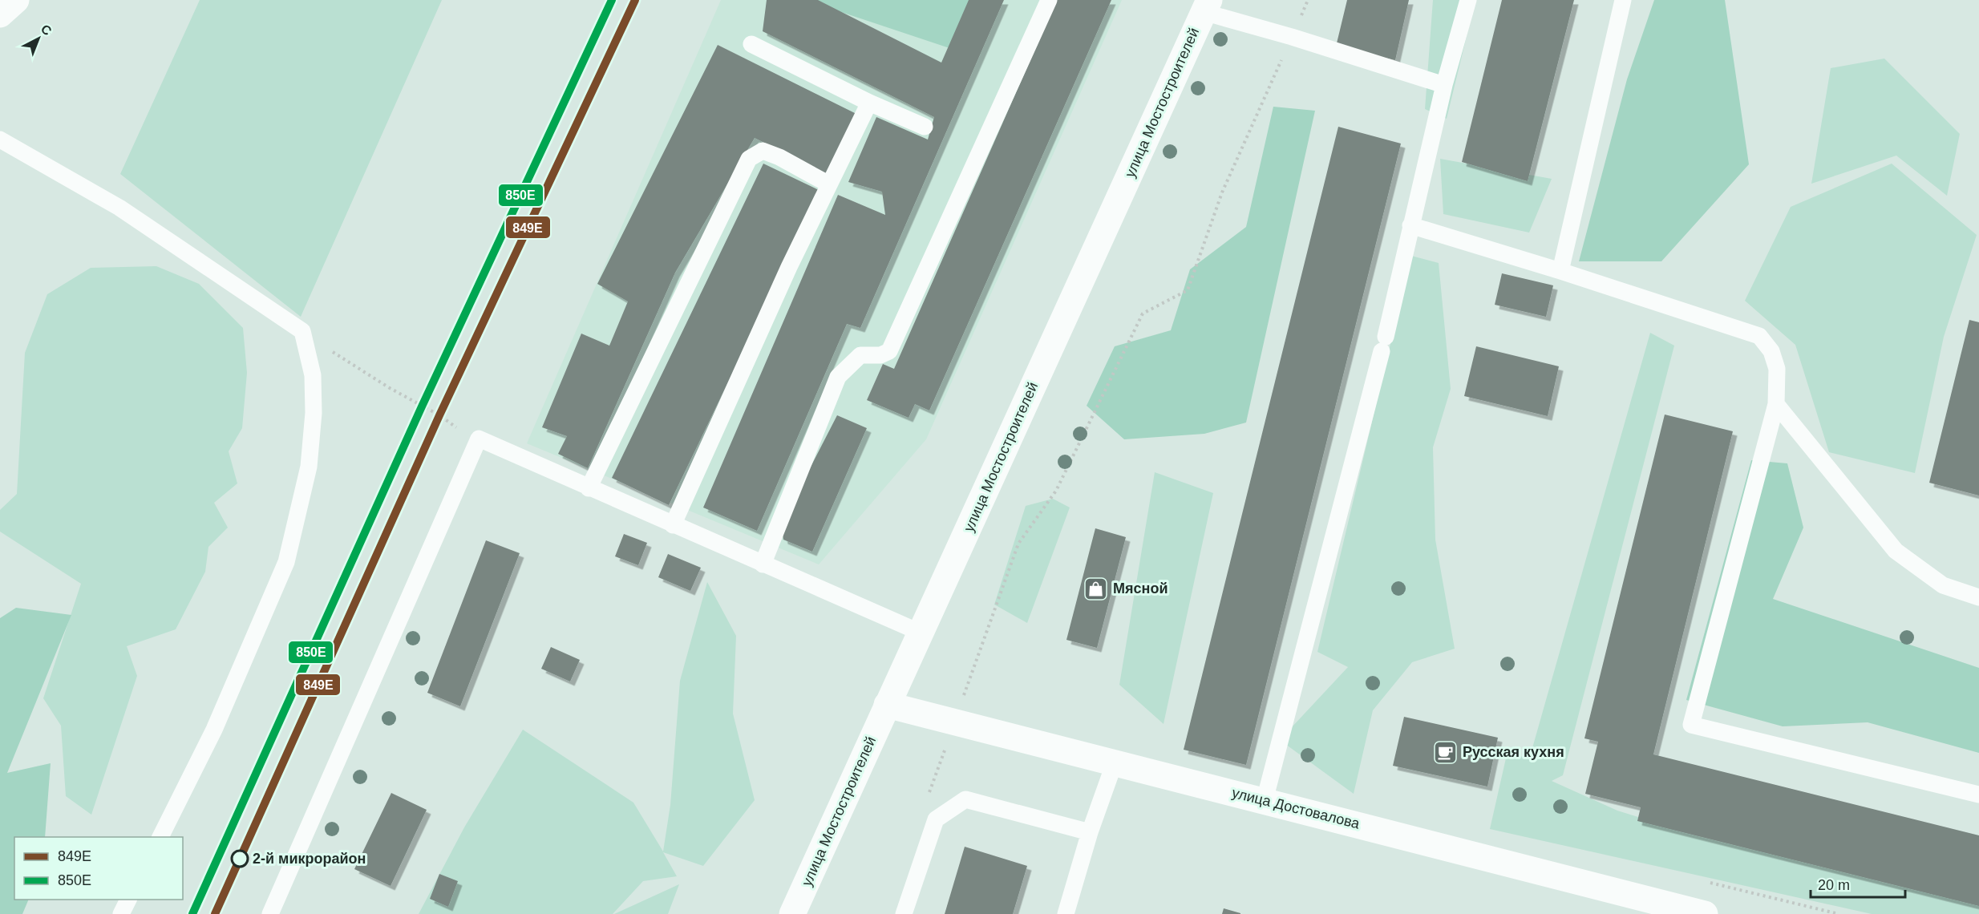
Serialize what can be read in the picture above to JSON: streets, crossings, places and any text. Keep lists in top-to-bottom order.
{
  "streets": {
    "main road": ["улица Мостостроителей", "улица Достовалова"]
  },
  "crossings": [
    ["улица Мостостроителей", "улица Достовалова"]
  ],
  "places": {
    "shop": ["Мясной"],
    "cafe": ["Русская кухня"],
    "other": ["2-й микрорайон"]
  },
  "lines": ["transit line 849Е", "transit line 850Е"],
  "legend": ["849Е", "850Е"],
  "scale_bar": "20 m",
  "north": "top right"
}
